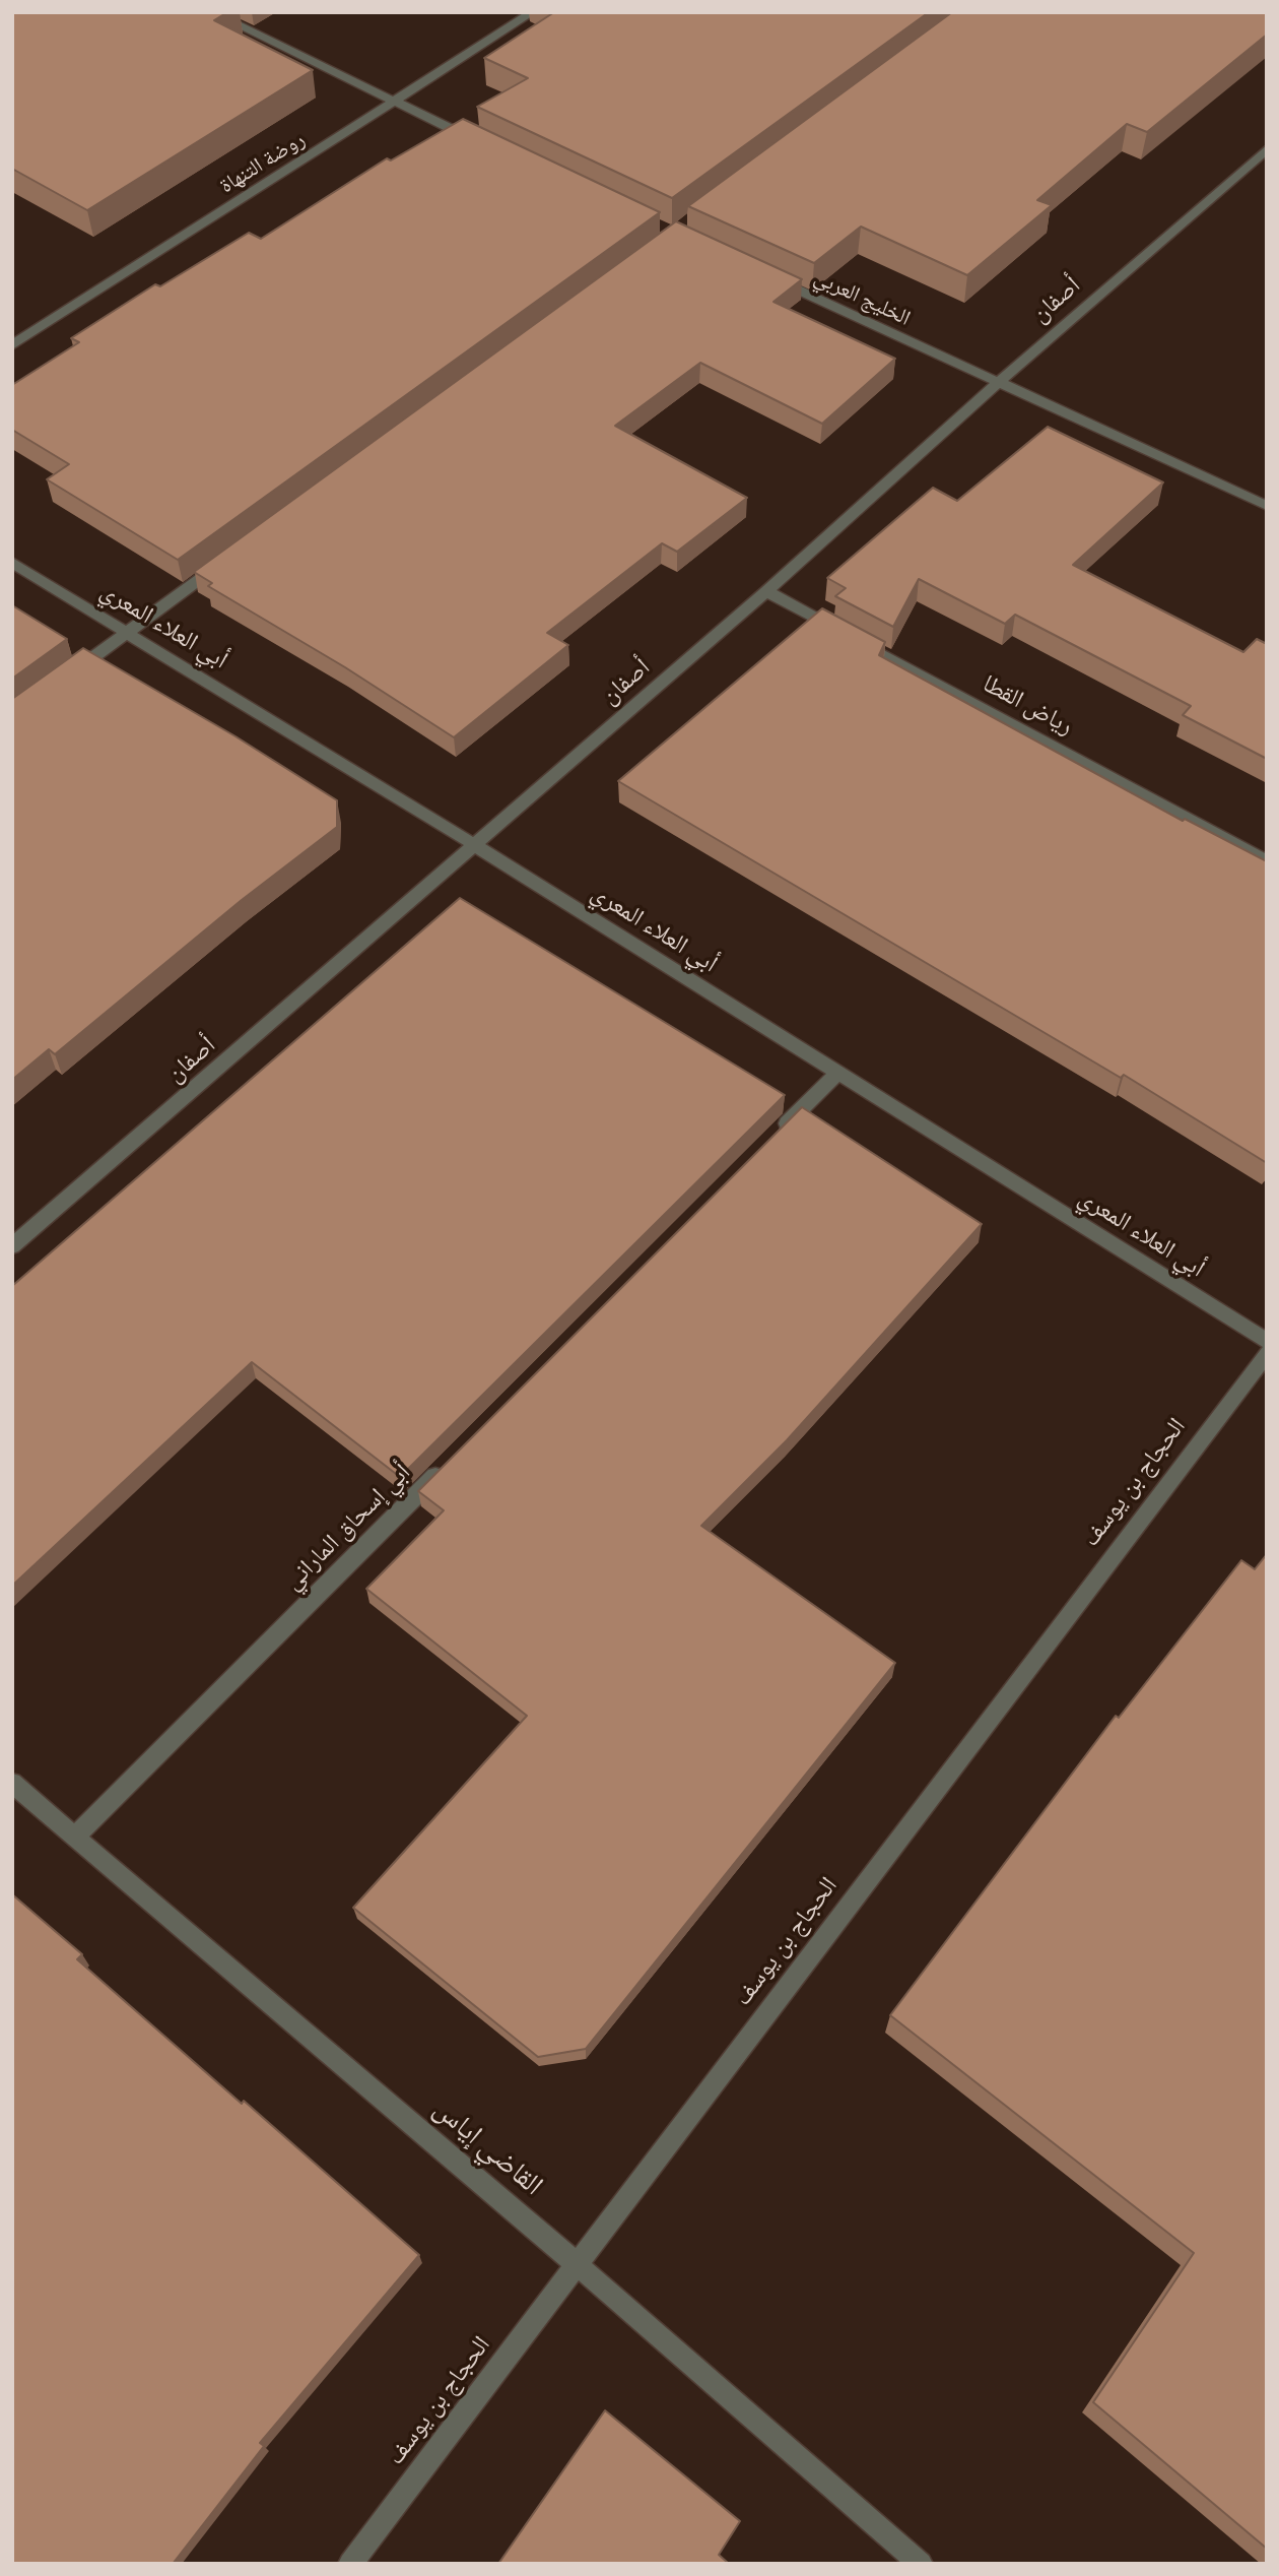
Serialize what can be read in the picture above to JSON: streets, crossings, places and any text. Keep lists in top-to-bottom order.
{
  "streets": {
    "street": [
      "روضة التنهاة",
      "الخليج العربي",
      "أصفان",
      "أبي العلاء المعري",
      "رياض القطا",
      "الحجاج بن يوسف",
      "أبي إسحاق الماراني",
      "القاضي إياس"
    ]
  },
  "crossings": [
    ["الخليج العربي", "أصفان"],
    ["أصفان", "أبي العلاء المعري"],
    ["أصفان", "رياض القطا"],
    ["الحجاج بن يوسف", "القاضي إياس"],
    ["أبي إسحاق الماراني", "القاضي إياس"]
  ]
}
